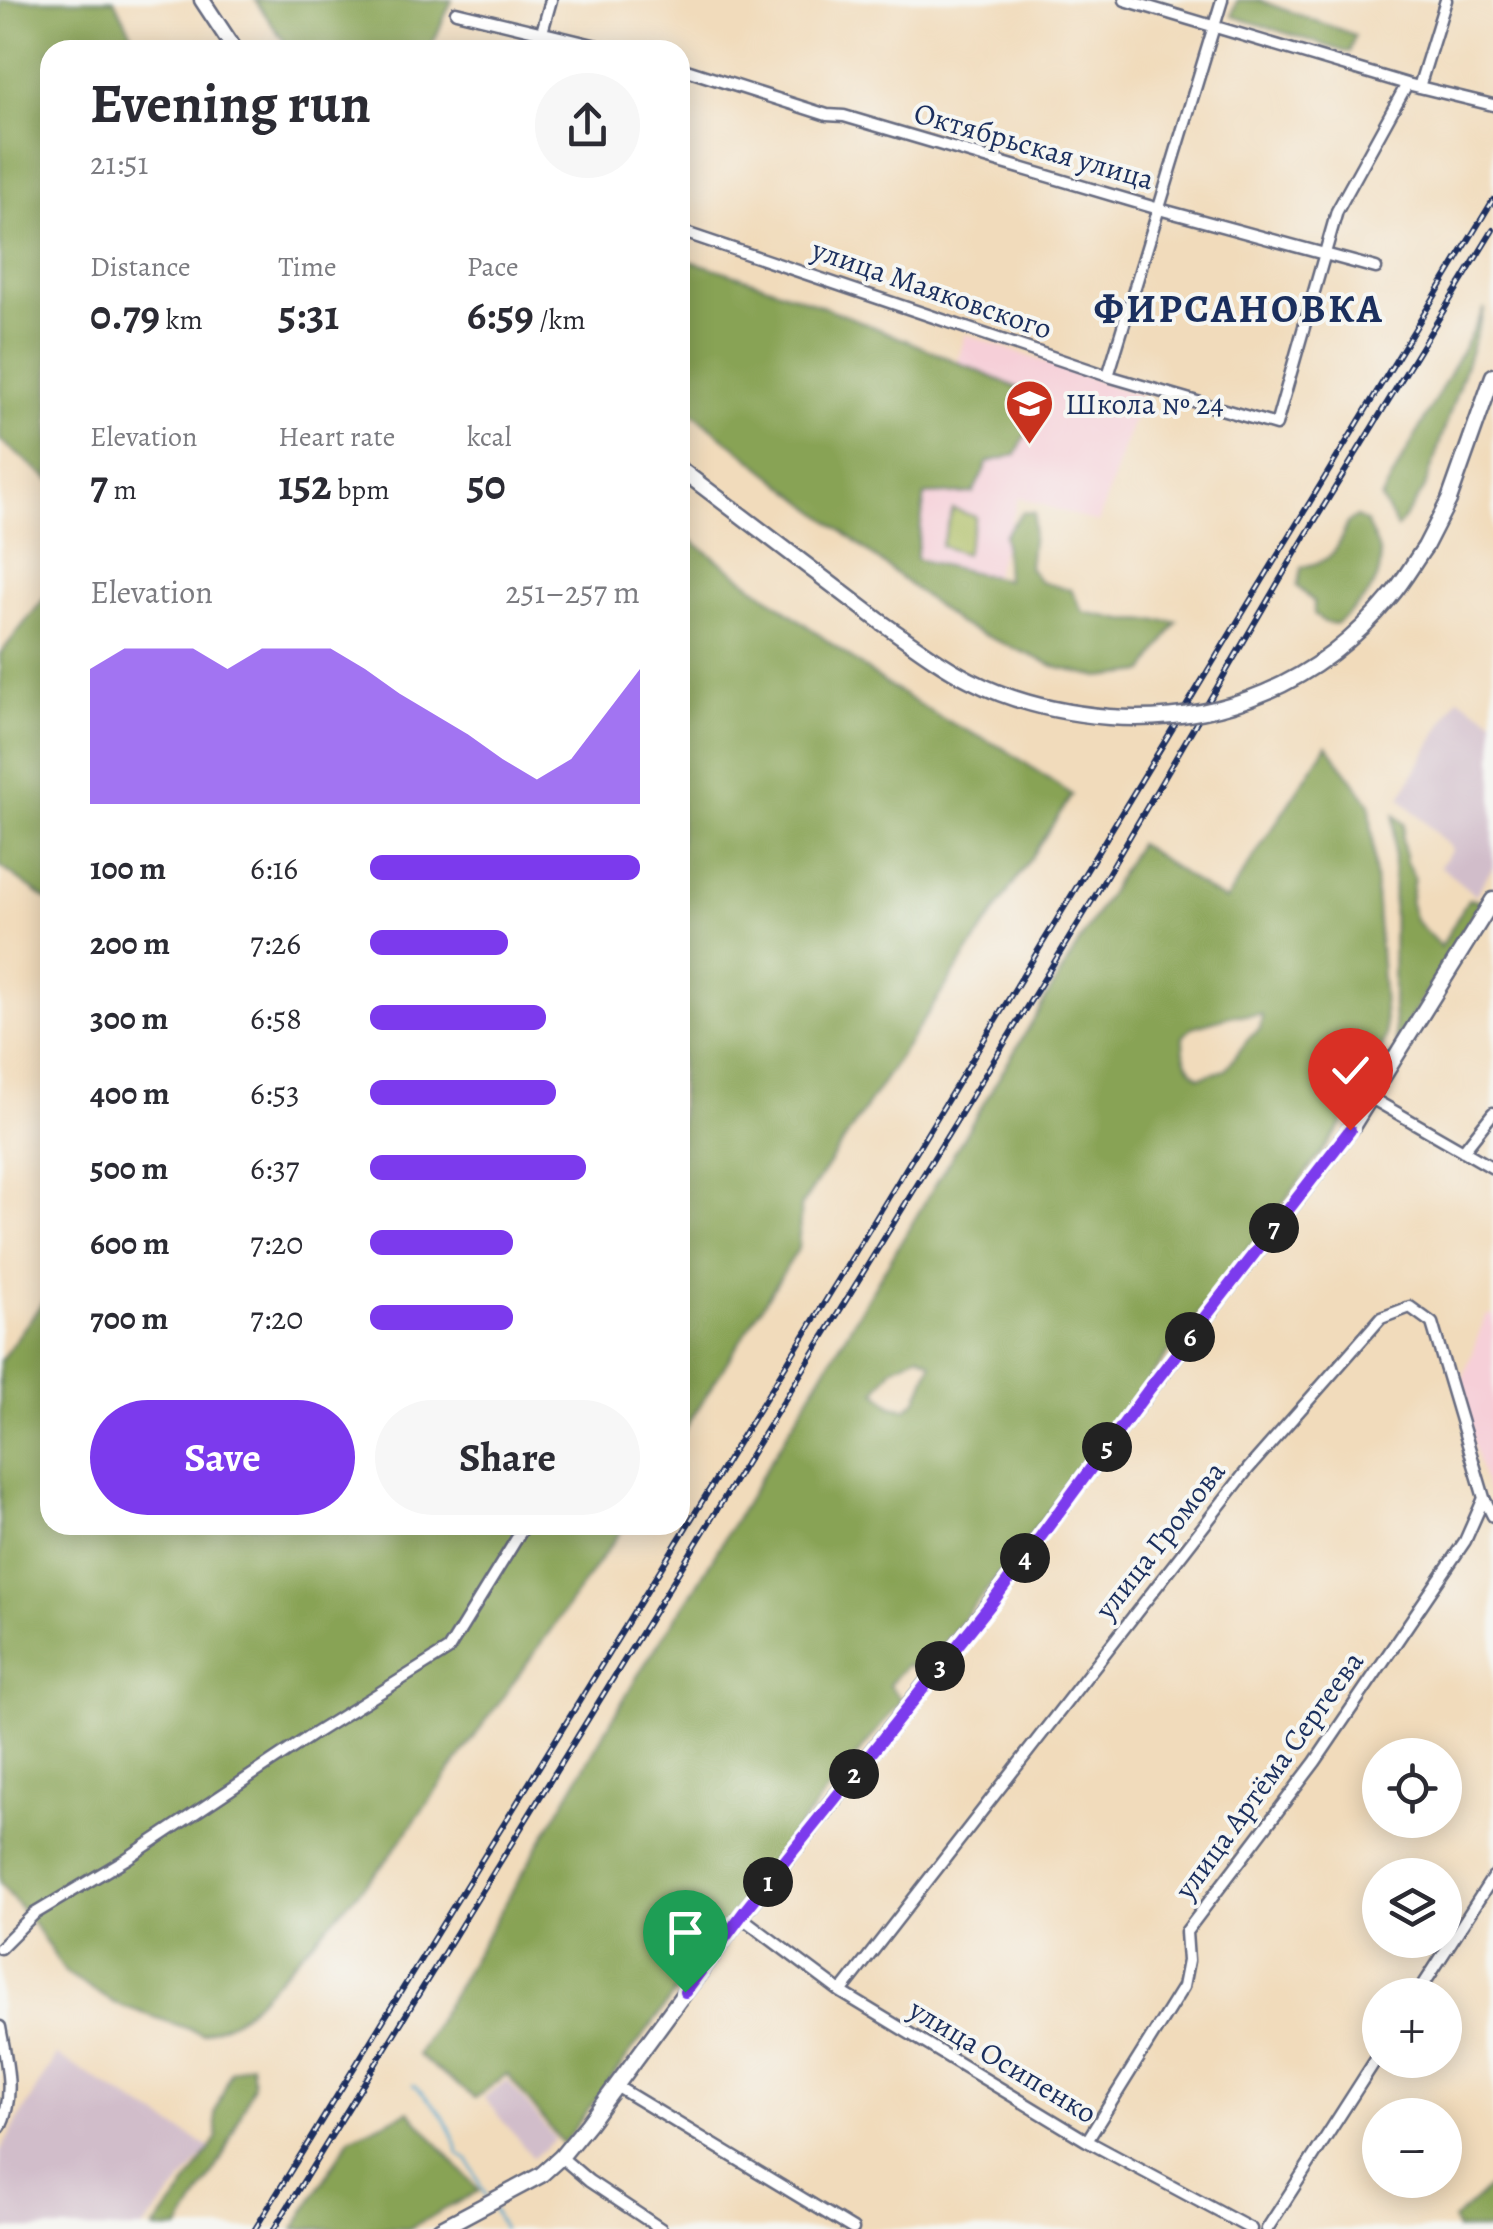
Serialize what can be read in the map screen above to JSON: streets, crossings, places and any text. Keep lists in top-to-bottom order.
{
  "streets": {
    "street": [
      "Октябрьская улица",
      "улица Маяковского",
      "улица Громова",
      "улица Артёма Сергеева",
      "улица Осипенко"
    ]
  },
  "crossings": [
    ["Октябрьская улица", "улица Маяковского"],
    ["улица Громова", "улица Артёма Сергеева"],
    ["улица Громова", "улица Осипенко"],
    ["улица Артёма Сергеева", "улица Осипенко"]
  ],
  "districts": ["ФИРСАНОВКА"],
  "places": {
    "school or university": ["Школа № 24"]
  },
  "page": {
    "heading": ["Evening run", "21:51"],
    "stats": [
      ["Distance", "0.79 km"],
      ["Time", "5:31"],
      ["Pace", "6:59 /km"],
      ["Elevation", "7 m"],
      ["Heart rate", "152 bpm"],
      ["kcal", "50"]
    ],
    "chart": ["Elevation", "251–257 m"],
    "list": [
      {
        "name": "100 m",
        "note": "6:16"
      },
      {
        "name": "200 m",
        "note": "7:26"
      },
      {
        "name": "300 m",
        "note": "6:58"
      },
      {
        "name": "400 m",
        "note": "6:53"
      },
      {
        "name": "500 m",
        "note": "6:37"
      },
      {
        "name": "600 m",
        "note": "7:20"
      },
      {
        "name": "700 m",
        "note": "7:20"
      }
    ],
    "pins": [
      "7",
      "6",
      "5",
      "4",
      "3",
      "2",
      "1"
    ],
    "buttons": ["Save", "Share"],
    "map_buttons": ["+", "−"]
  }
}
